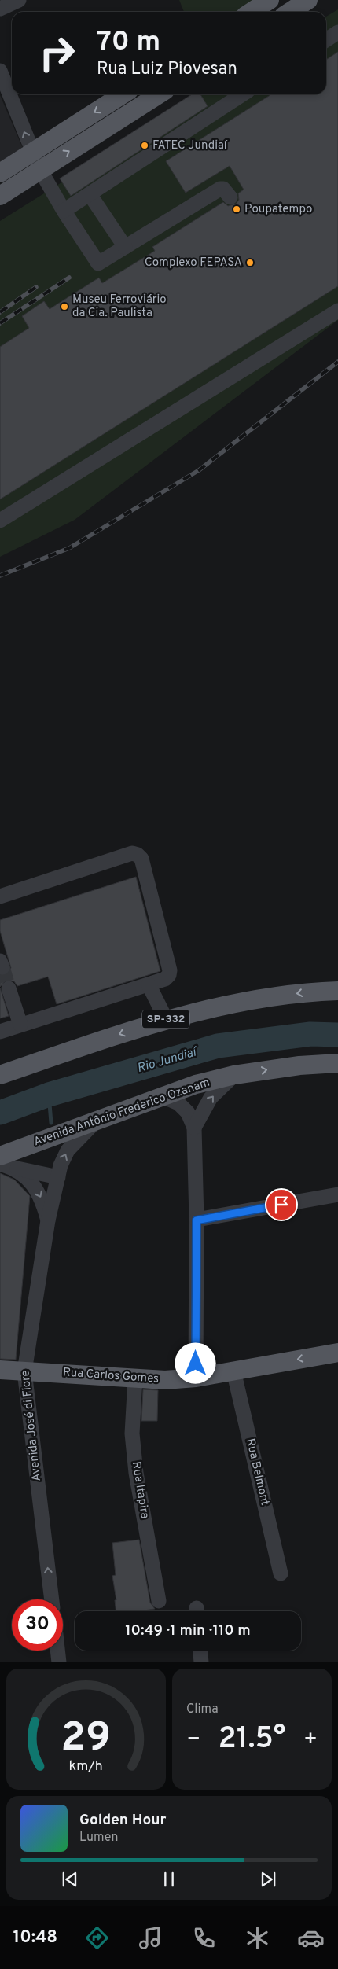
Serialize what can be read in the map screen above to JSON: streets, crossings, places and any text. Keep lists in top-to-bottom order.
{
  "streets": {
    "main road": ["SP-332", "Avenida Antônio Frederico Ozanam", "Rua Carlos Gomes"],
    "street": ["Avenida José di Fiore", "Rua Belmont", "Rua Itapira"]
  },
  "crossings": [
    ["Avenida Antônio Frederico Ozanam", "Avenida José di Fiore"],
    ["Rua Carlos Gomes", "Avenida José di Fiore"],
    ["Rua Carlos Gomes", "Rua Belmont"],
    ["Rua Carlos Gomes", "Rua Itapira"]
  ],
  "one_way": ["Avenida José di Fiore"],
  "water": ["Rio Jundiaí"],
  "places": [
    "FATEC Jundiaí",
    "Poupatempo",
    "Complexo FEPASA",
    "Museu Ferroviário da Cia. Paulista"
  ],
  "page": {
    "turn": ["70 m", "Rua Luiz Piovesan"],
    "limit": "30",
    "trip": "10:49 · 1 min · 110 m",
    "tile": "Clima",
    "heat": ["−", "21.5°", "+"],
    "song": ["Golden Hour", "Lumen"],
    "tabs": "10:48",
    "gauge": ["29", "km/h"]
  }
}
